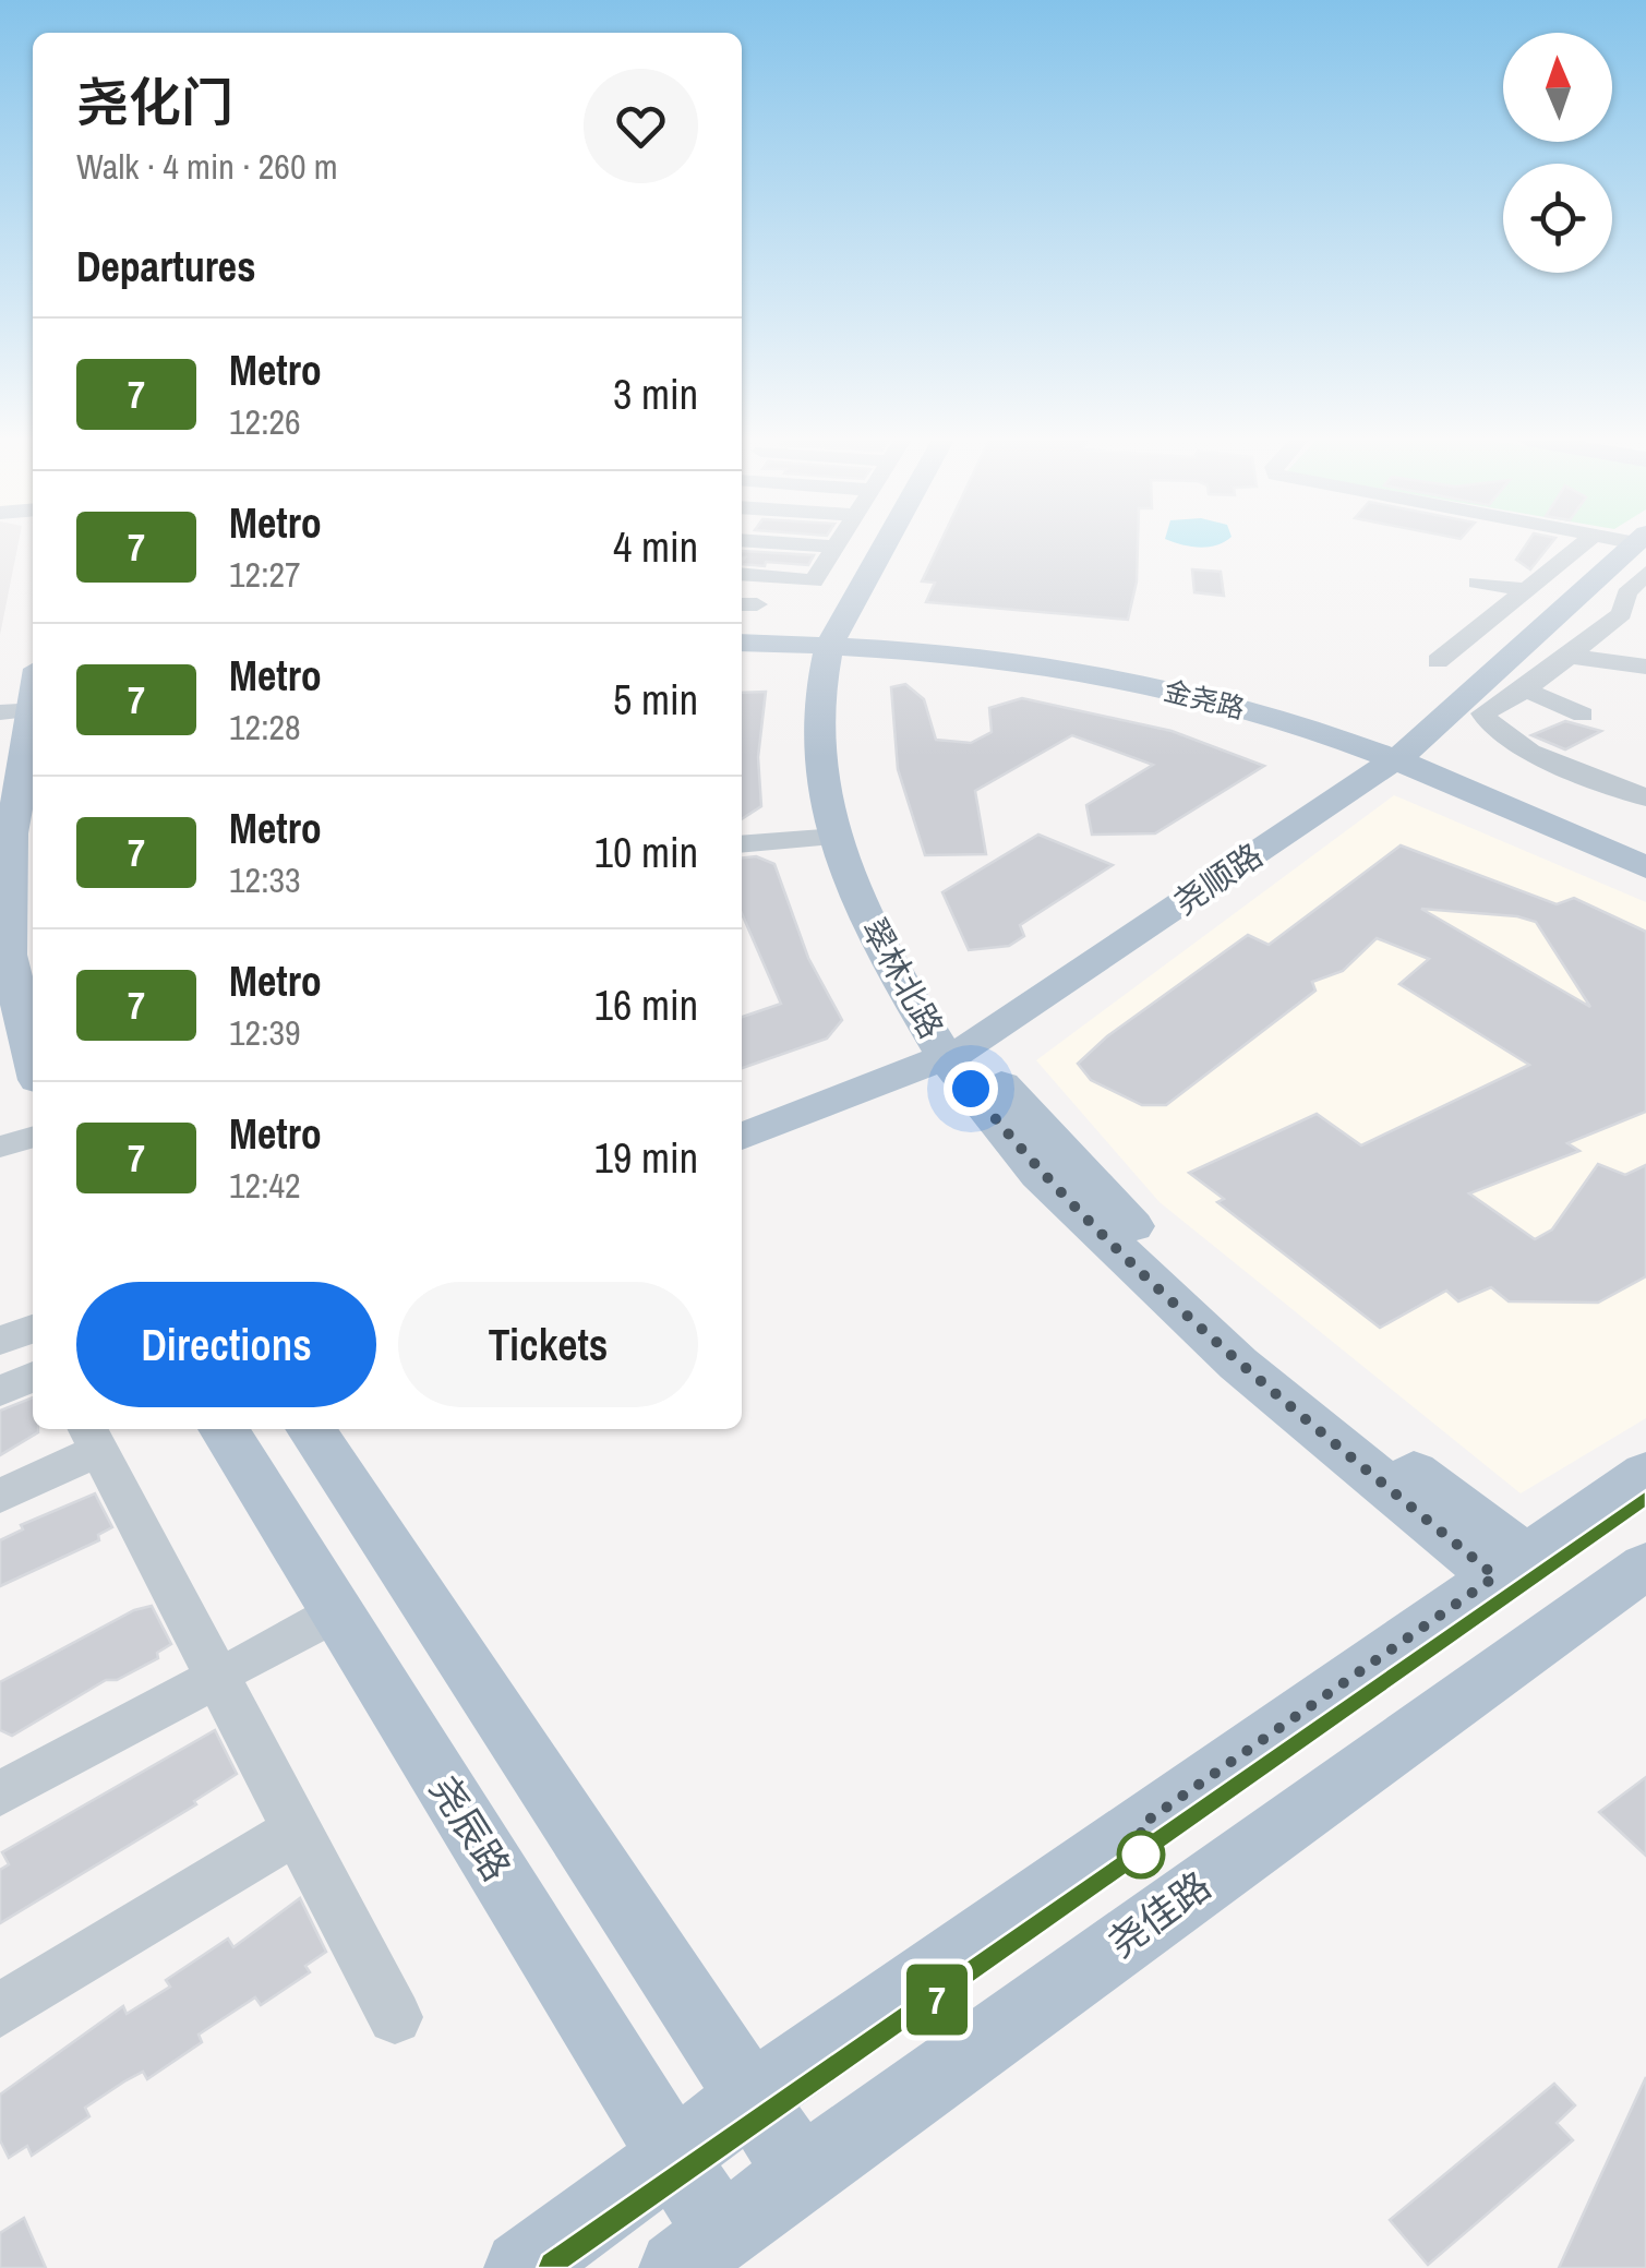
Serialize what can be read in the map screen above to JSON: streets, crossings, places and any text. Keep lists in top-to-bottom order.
{
  "streets": {
    "main road": [
      "金尧路",
      "尧顺路",
      "翠林北路",
      "尧辰路",
      "尧佳路"
    ]
  },
  "crossings": [
    ["金尧路", "尧顺路"],
    ["金尧路", "翠林北路"],
    ["尧顺路", "翠林北路"],
    ["尧辰路", "尧佳路"]
  ],
  "lines": ["metro line 7"],
  "north": "top",
  "page": {
    "on_map": "7",
    "heading": [
      ["尧化门", "Walk · 4 min · 260 m"],
      "Departures"
    ],
    "list": [
      {
        "mark": "7",
        "name": "Metro",
        "note": "12:26",
        "value": "3 min"
      },
      {
        "mark": "7",
        "name": "Metro",
        "note": "12:27",
        "value": "4 min"
      },
      {
        "mark": "7",
        "name": "Metro",
        "note": "12:28",
        "value": "5 min"
      },
      {
        "mark": "7",
        "name": "Metro",
        "note": "12:33",
        "value": "10 min"
      },
      {
        "mark": "7",
        "name": "Metro",
        "note": "12:39",
        "value": "16 min"
      },
      {
        "mark": "7",
        "name": "Metro",
        "note": "12:42",
        "value": "19 min"
      }
    ],
    "buttons": ["Directions", "Tickets"]
  }
}
